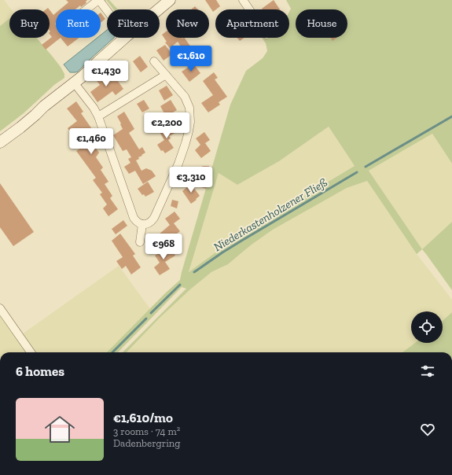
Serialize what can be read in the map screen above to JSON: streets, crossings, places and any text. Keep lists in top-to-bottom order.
{
  "water": ["Niederkastenholzener Fließ"],
  "page": {
    "chip": [
      "Buy",
      "Rent",
      "Filters",
      "New",
      "Apartment",
      "House"
    ],
    "price": [
      "€1,610",
      "€1,430",
      "€2,200",
      "€1,460",
      "€3,310",
      "€968"
    ],
    "heading": "6 homes",
    "list": [
      {
        "name": "€1,610/mo",
        "note": "3 rooms · 74 m² · Dadenbergring"
      }
    ]
  }
}
